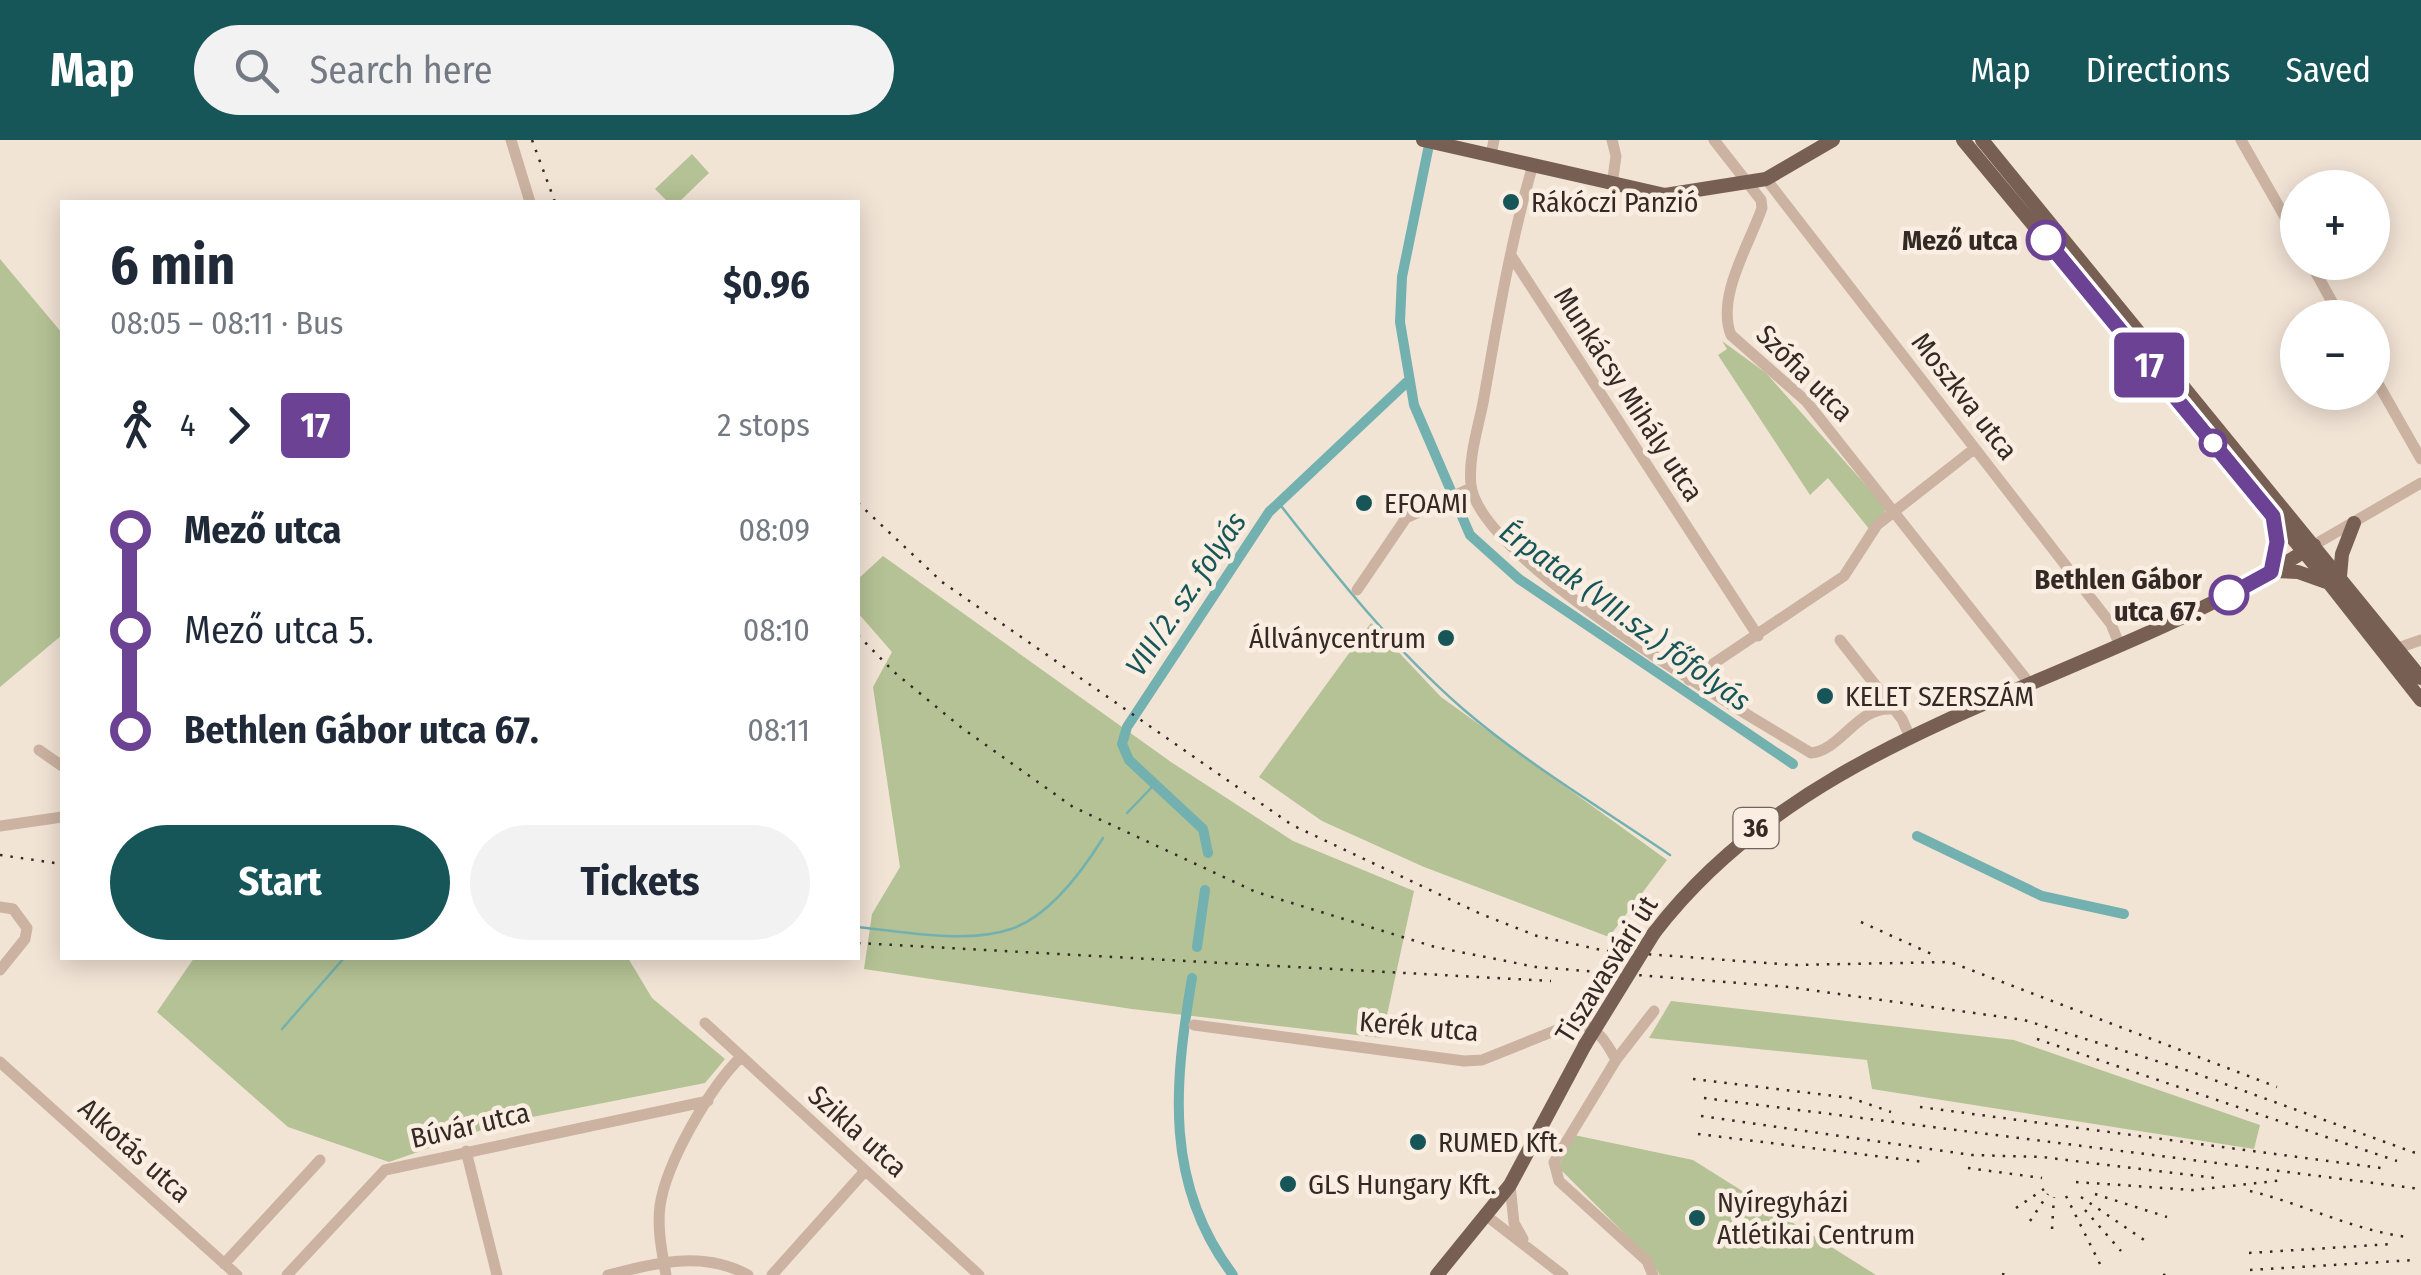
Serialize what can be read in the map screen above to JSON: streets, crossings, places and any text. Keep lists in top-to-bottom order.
{
  "streets": {
    "main road": ["36", "Tiszavasvári út"],
    "street": [
      "Szófia utca",
      "Munkácsy Mihály utca",
      "Moszkva utca",
      "Kerék utca",
      "Búvár utca",
      "Szikla utca",
      "Alkotás utca"
    ]
  },
  "crossings": [
    ["Szófia utca", "36"],
    ["Moszkva utca", "36"],
    ["36", "Tiszavasvári út"]
  ],
  "water": ["VIII/2. sz. folyás", "Érpatak (VIII.sz.) főfolyás"],
  "places": [
    "Rákóczi Panzió",
    "Mező utca",
    "EFOAMI",
    "Bethlen Gábor utca 67.",
    "Állványcentrum",
    "KELET SZERSZÁM",
    "RUMED Kft.",
    "GLS Hungary Kft.",
    "Nyíregyházi Atlétikai Centrum"
  ],
  "lines": ["bus line 17"],
  "page": {
    "header": "Map",
    "search": "Search here",
    "nav": ["Map", "Directions", "Saved"],
    "on_map": "17",
    "map_buttons": ["+", "−"],
    "heading": ["6 min", "08:05 – 08:11 · Bus", "$0.96"],
    "legs": ["4", "17", "2 stops"],
    "list": [
      {
        "name": "Mező utca",
        "value": "08:09"
      },
      {
        "name": "Mező utca 5.",
        "value": "08:10"
      },
      {
        "name": "Bethlen Gábor utca 67.",
        "value": "08:11"
      }
    ],
    "buttons": ["Start", "Tickets"]
  }
}
